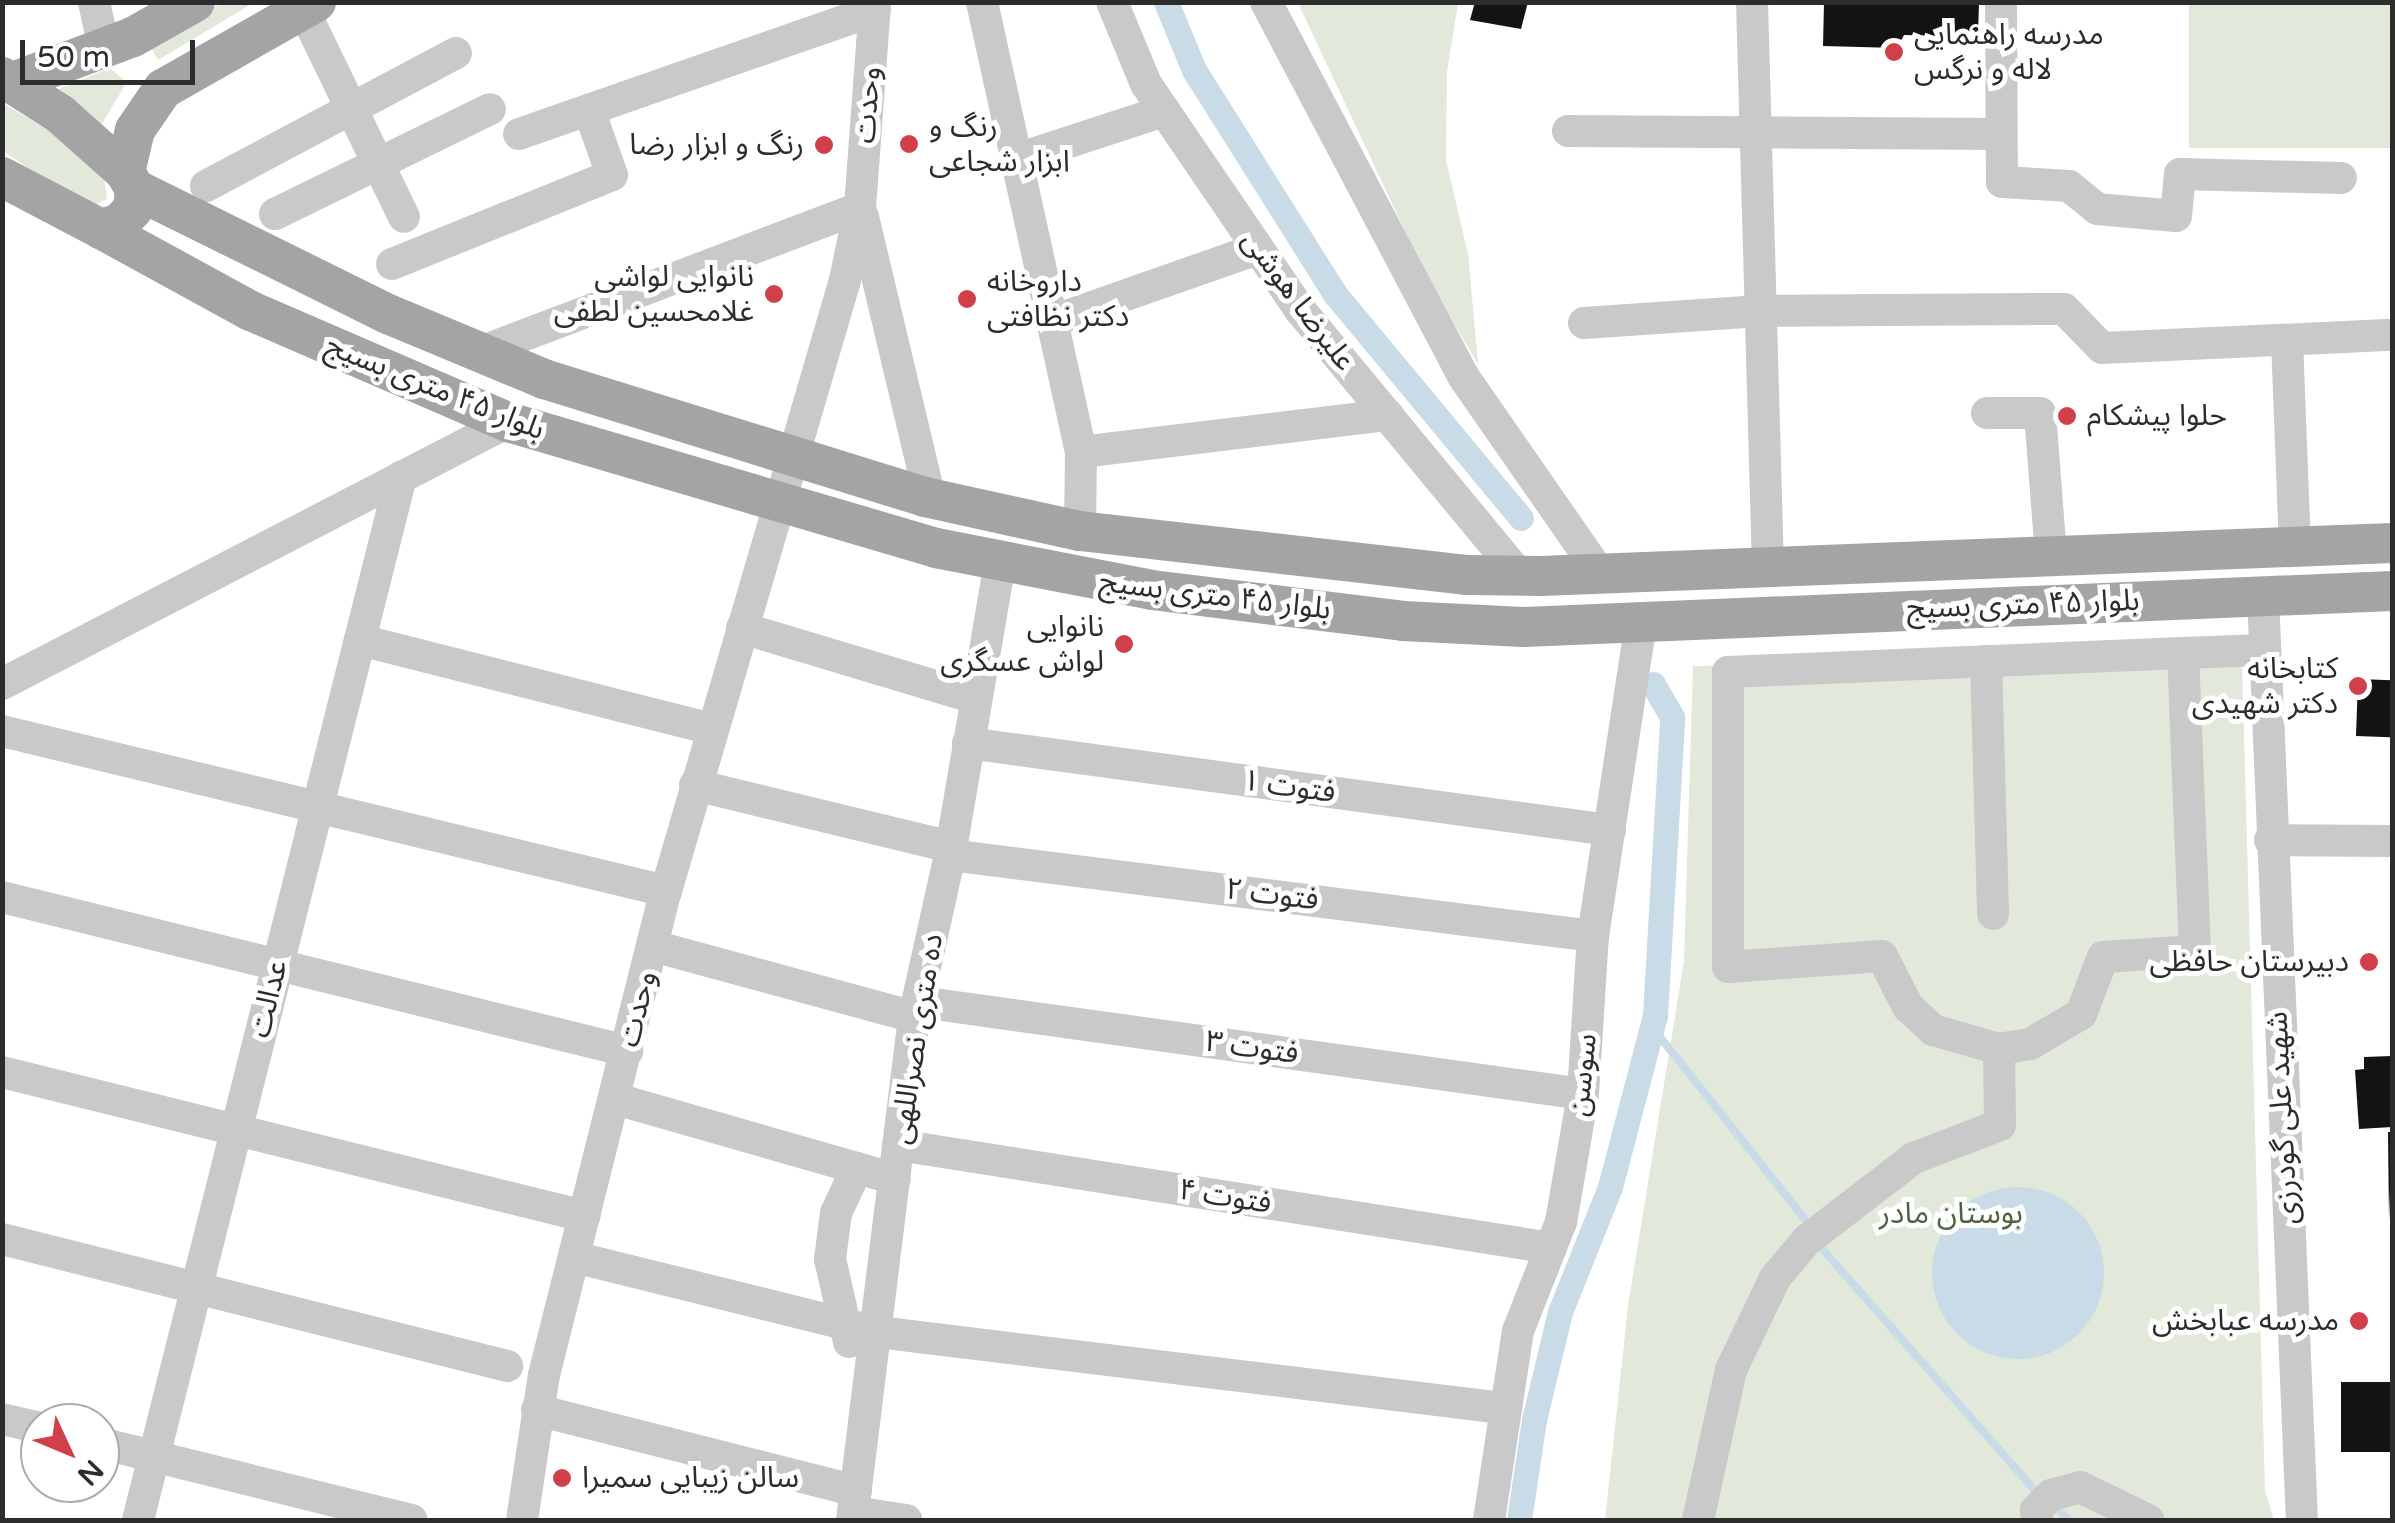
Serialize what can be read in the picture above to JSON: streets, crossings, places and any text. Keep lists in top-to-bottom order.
{
  "streets": {
    "main road": ["بلوار ۴۵ متری بسیج"],
    "street": [
      "وحدت",
      "علیرضا هوشی",
      "فتوت ۱",
      "فتوت ۲",
      "عدالت",
      "ده متری نصراللهی",
      "فتوت ۳",
      "سوسن",
      "شهید علی گودرزی",
      "فتوت ۴"
    ]
  },
  "crossings": [
    ["وحدت", "بلوار ۴۵ متری بسیج"],
    ["وحدت", "فتوت ۲"],
    ["وحدت", "فتوت ۳"],
    ["علیرضا هوشی", "بلوار ۴۵ متری بسیج"],
    ["بلوار ۴۵ متری بسیج", "ده متری نصراللهی"],
    ["بلوار ۴۵ متری بسیج", "سوسن"],
    ["بلوار ۴۵ متری بسیج", "شهید علی گودرزی"],
    ["فتوت ۱", "ده متری نصراللهی"],
    ["فتوت ۱", "سوسن"],
    ["فتوت ۲", "ده متری نصراللهی"],
    ["فتوت ۲", "سوسن"],
    ["ده متری نصراللهی", "فتوت ۳"],
    ["ده متری نصراللهی", "فتوت ۴"],
    ["فتوت ۳", "سوسن"],
    ["سوسن", "فتوت ۴"]
  ],
  "parks": ["بوستان مادر"],
  "places": [
    "مدرسه راهنمایی لاله و نرگس",
    "رنگ و ابزار شجاعی",
    "رنگ و ابزار رضا",
    "نانوایی لواشی غلامحسین لطفی",
    "داروخانه دکتر نظافتی",
    "حلوا پیشکام",
    "نانوایی لواش عسگری",
    "کتابخانه دکتر شهیدی",
    "دبیرستان حافظی",
    "مدرسه عبابخش",
    "سالن زیبایی سمیرا"
  ],
  "scale_bar": "50 m",
  "north": "bottom right"
}
